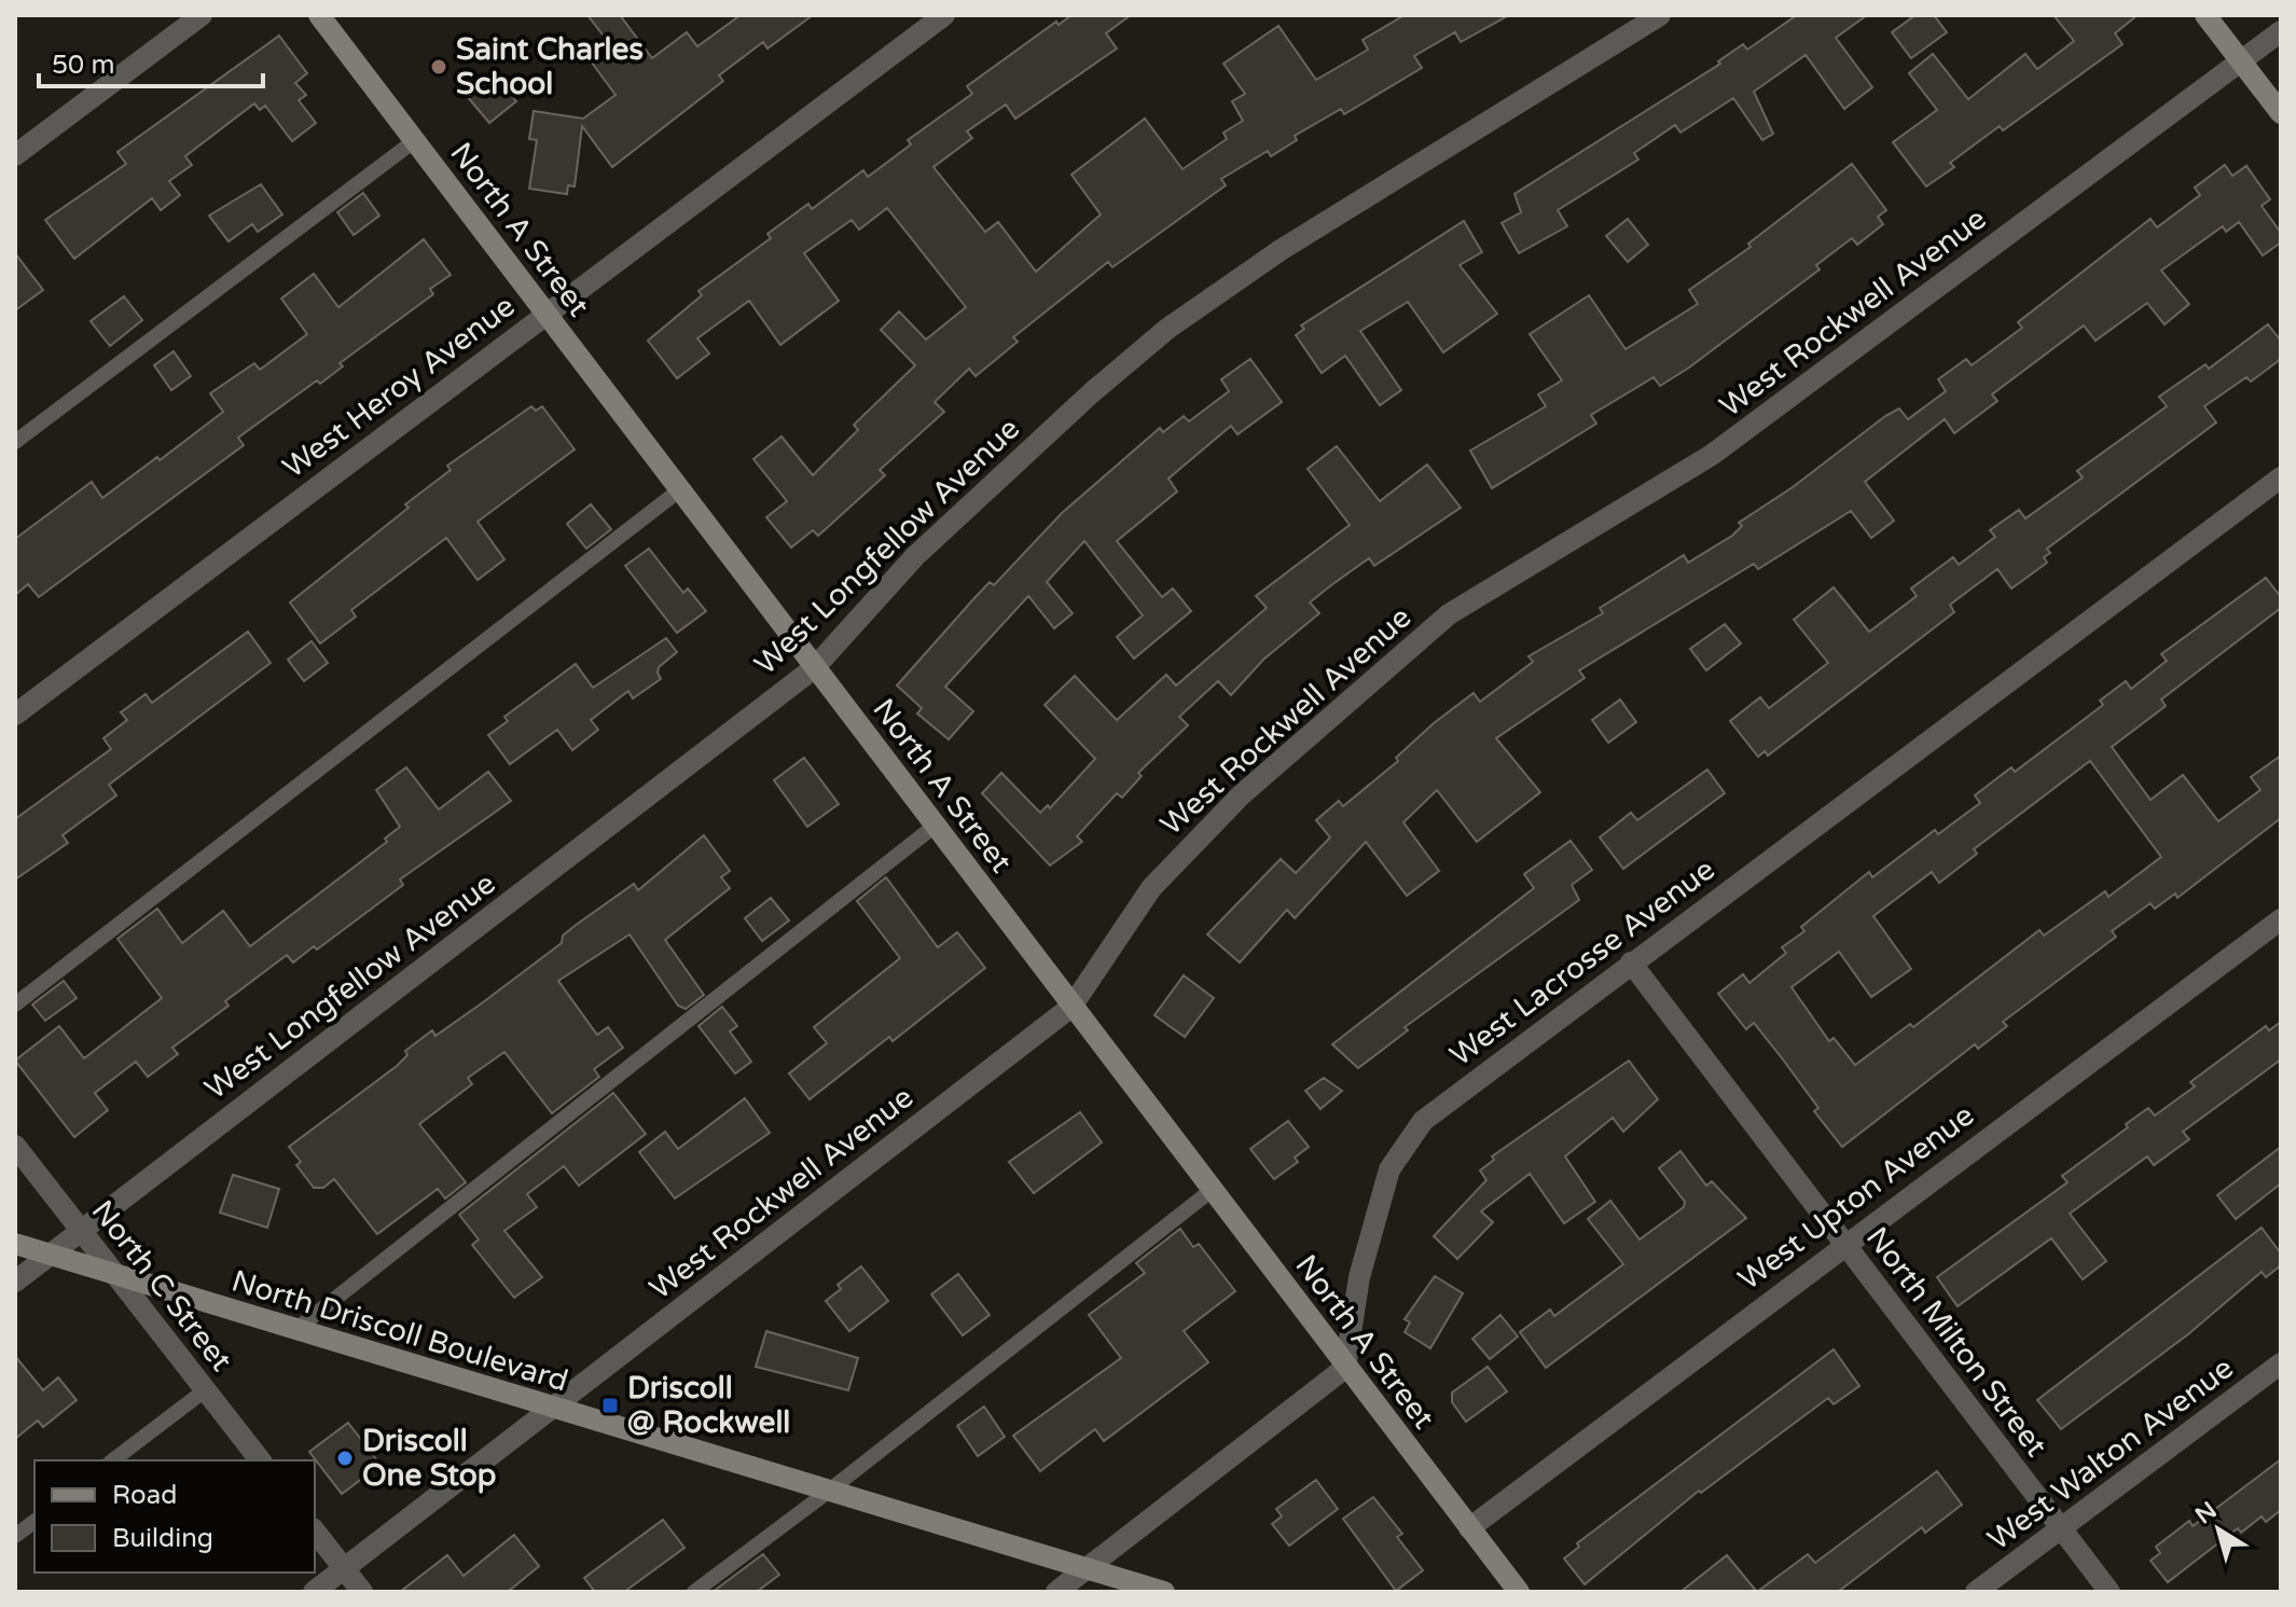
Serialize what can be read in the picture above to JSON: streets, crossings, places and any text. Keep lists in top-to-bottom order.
{
  "streets": {
    "street": [
      "North A Street",
      "West Rockwell Avenue",
      "West Heroy Avenue",
      "West Longfellow Avenue",
      "West Lacrosse Avenue",
      "West Upton Avenue",
      "North C Street",
      "North Driscoll Boulevard",
      "North Milton Street",
      "West Walton Avenue"
    ]
  },
  "crossings": [
    ["North A Street", "West Rockwell Avenue"],
    ["North A Street", "West Heroy Avenue"],
    ["North A Street", "West Longfellow Avenue"],
    ["North A Street", "West Lacrosse Avenue"],
    ["North A Street", "West Upton Avenue"],
    ["West Rockwell Avenue", "North Driscoll Boulevard"],
    ["West Longfellow Avenue", "North C Street"],
    ["West Longfellow Avenue", "North Driscoll Boulevard"],
    ["West Lacrosse Avenue", "North Milton Street"],
    ["West Upton Avenue", "North Milton Street"],
    ["North C Street", "North Driscoll Boulevard"],
    ["North Milton Street", "West Walton Avenue"]
  ],
  "places": {
    "other": ["Saint Charles School", "Driscoll One Stop"],
    "transit": ["Driscoll @ Rockwell"]
  },
  "legend": ["Road", "Building"],
  "scale_bar": "50 m",
  "north": "top left"
}
